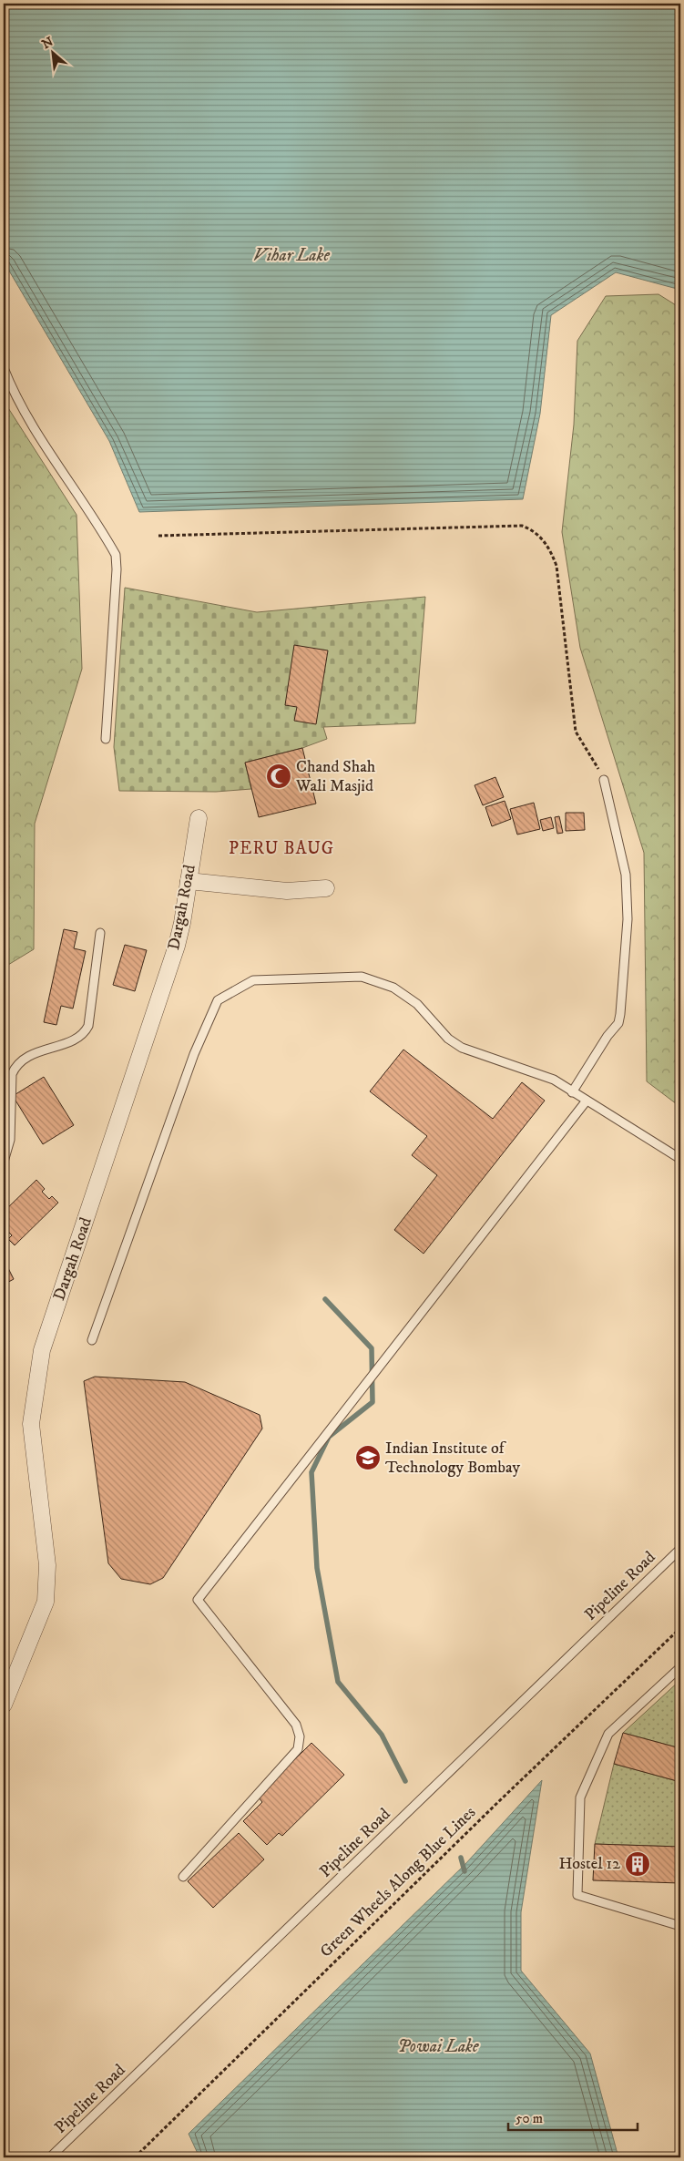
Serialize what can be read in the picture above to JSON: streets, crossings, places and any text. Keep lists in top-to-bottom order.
{
  "streets": {
    "street": ["Dargah Road"],
    "lane": ["Pipeline Road"],
    "path": ["Green Wheels Along Blue Lines"]
  },
  "districts": ["PERU BAUG"],
  "water": ["Vihar Lake", "Powai Lake"],
  "places": {
    "mosque": ["Chand Shah Wali Masjid"],
    "school or university": ["Indian Institute of Technology Bombay"],
    "building": ["Hostel 12"]
  },
  "scale_bar": "50 m",
  "north": "top left"
}
